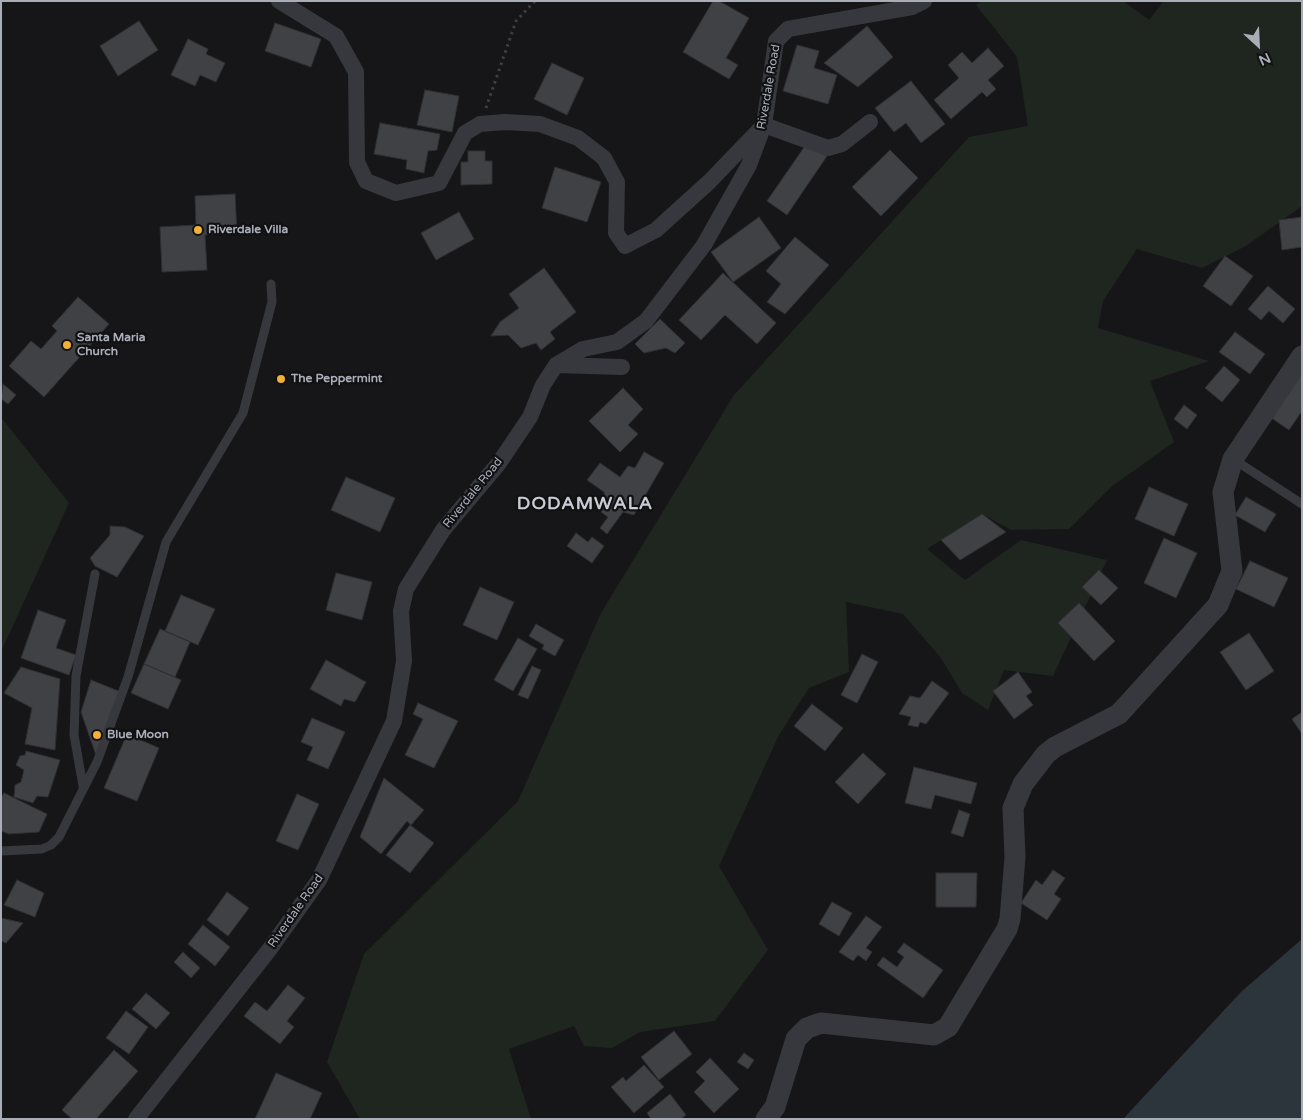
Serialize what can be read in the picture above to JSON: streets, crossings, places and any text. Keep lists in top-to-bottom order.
{
  "streets": {
    "street": ["Riverdale Road"]
  },
  "districts": ["DODAMWALA"],
  "places": [
    "Riverdale Villa",
    "Santa Maria Church",
    "The Peppermint",
    "Blue Moon"
  ],
  "north": "bottom right"
}
